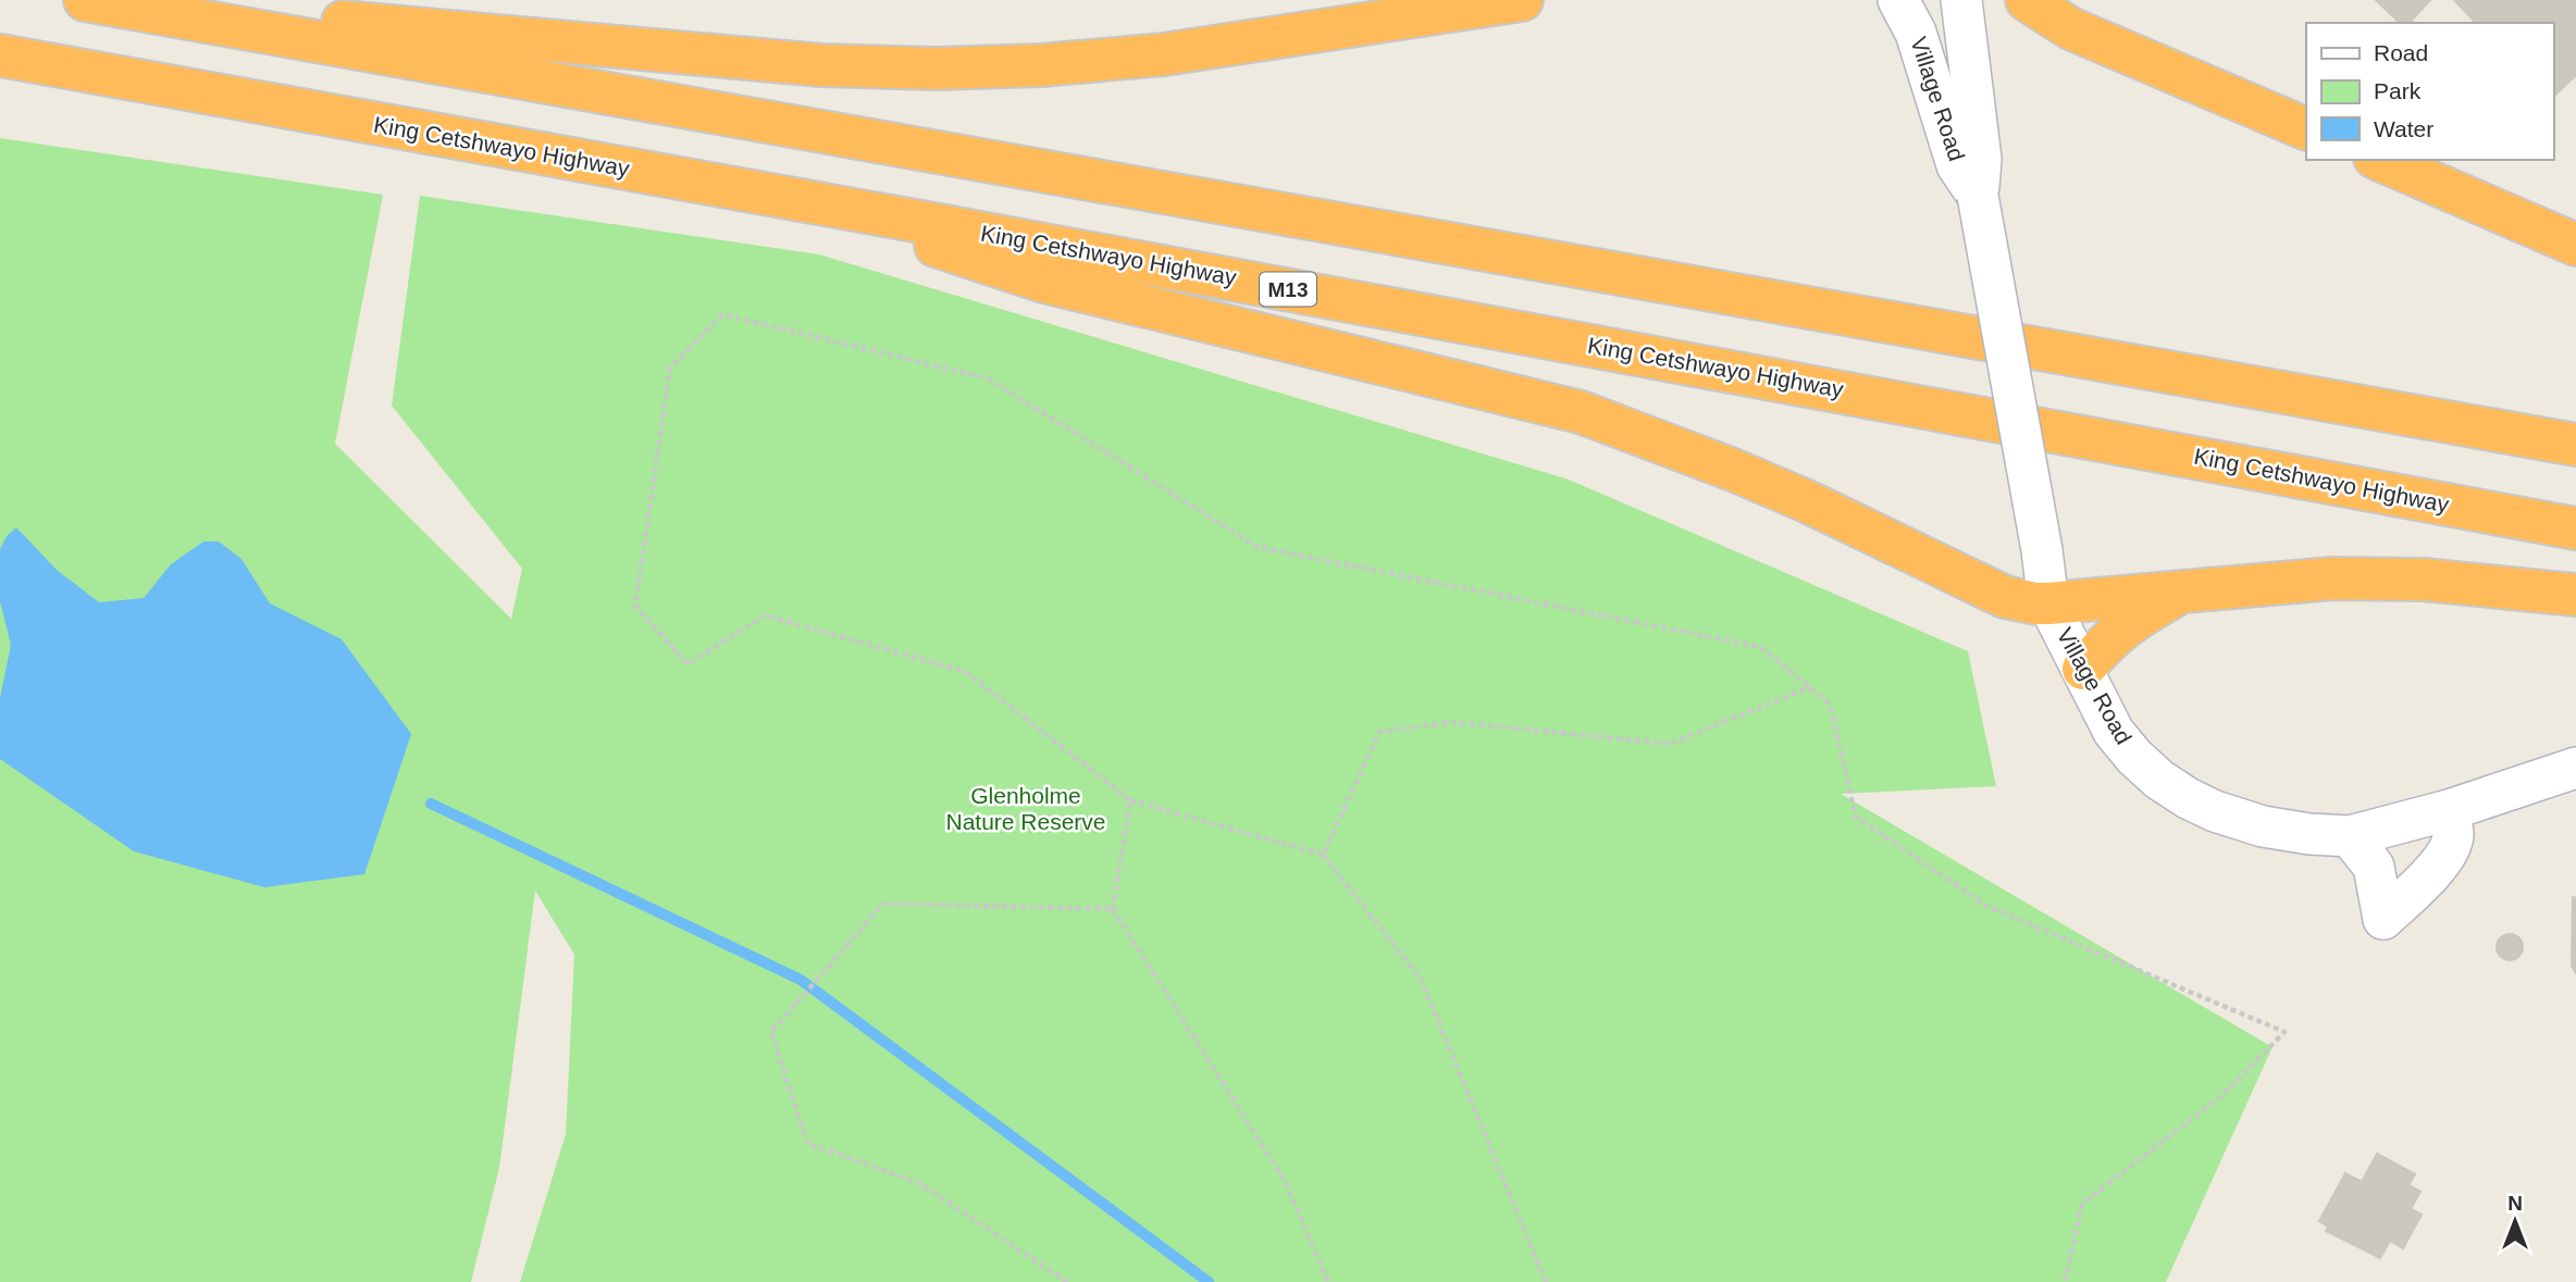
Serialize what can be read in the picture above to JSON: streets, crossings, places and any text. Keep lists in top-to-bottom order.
{
  "streets": {
    "highway": ["King Cetshwayo Highway", "M13"],
    "street": ["Village Road"]
  },
  "parks": ["Glenholme Nature Reserve"],
  "legend": ["Road", "Park", "Water"],
  "north": "top"
}
